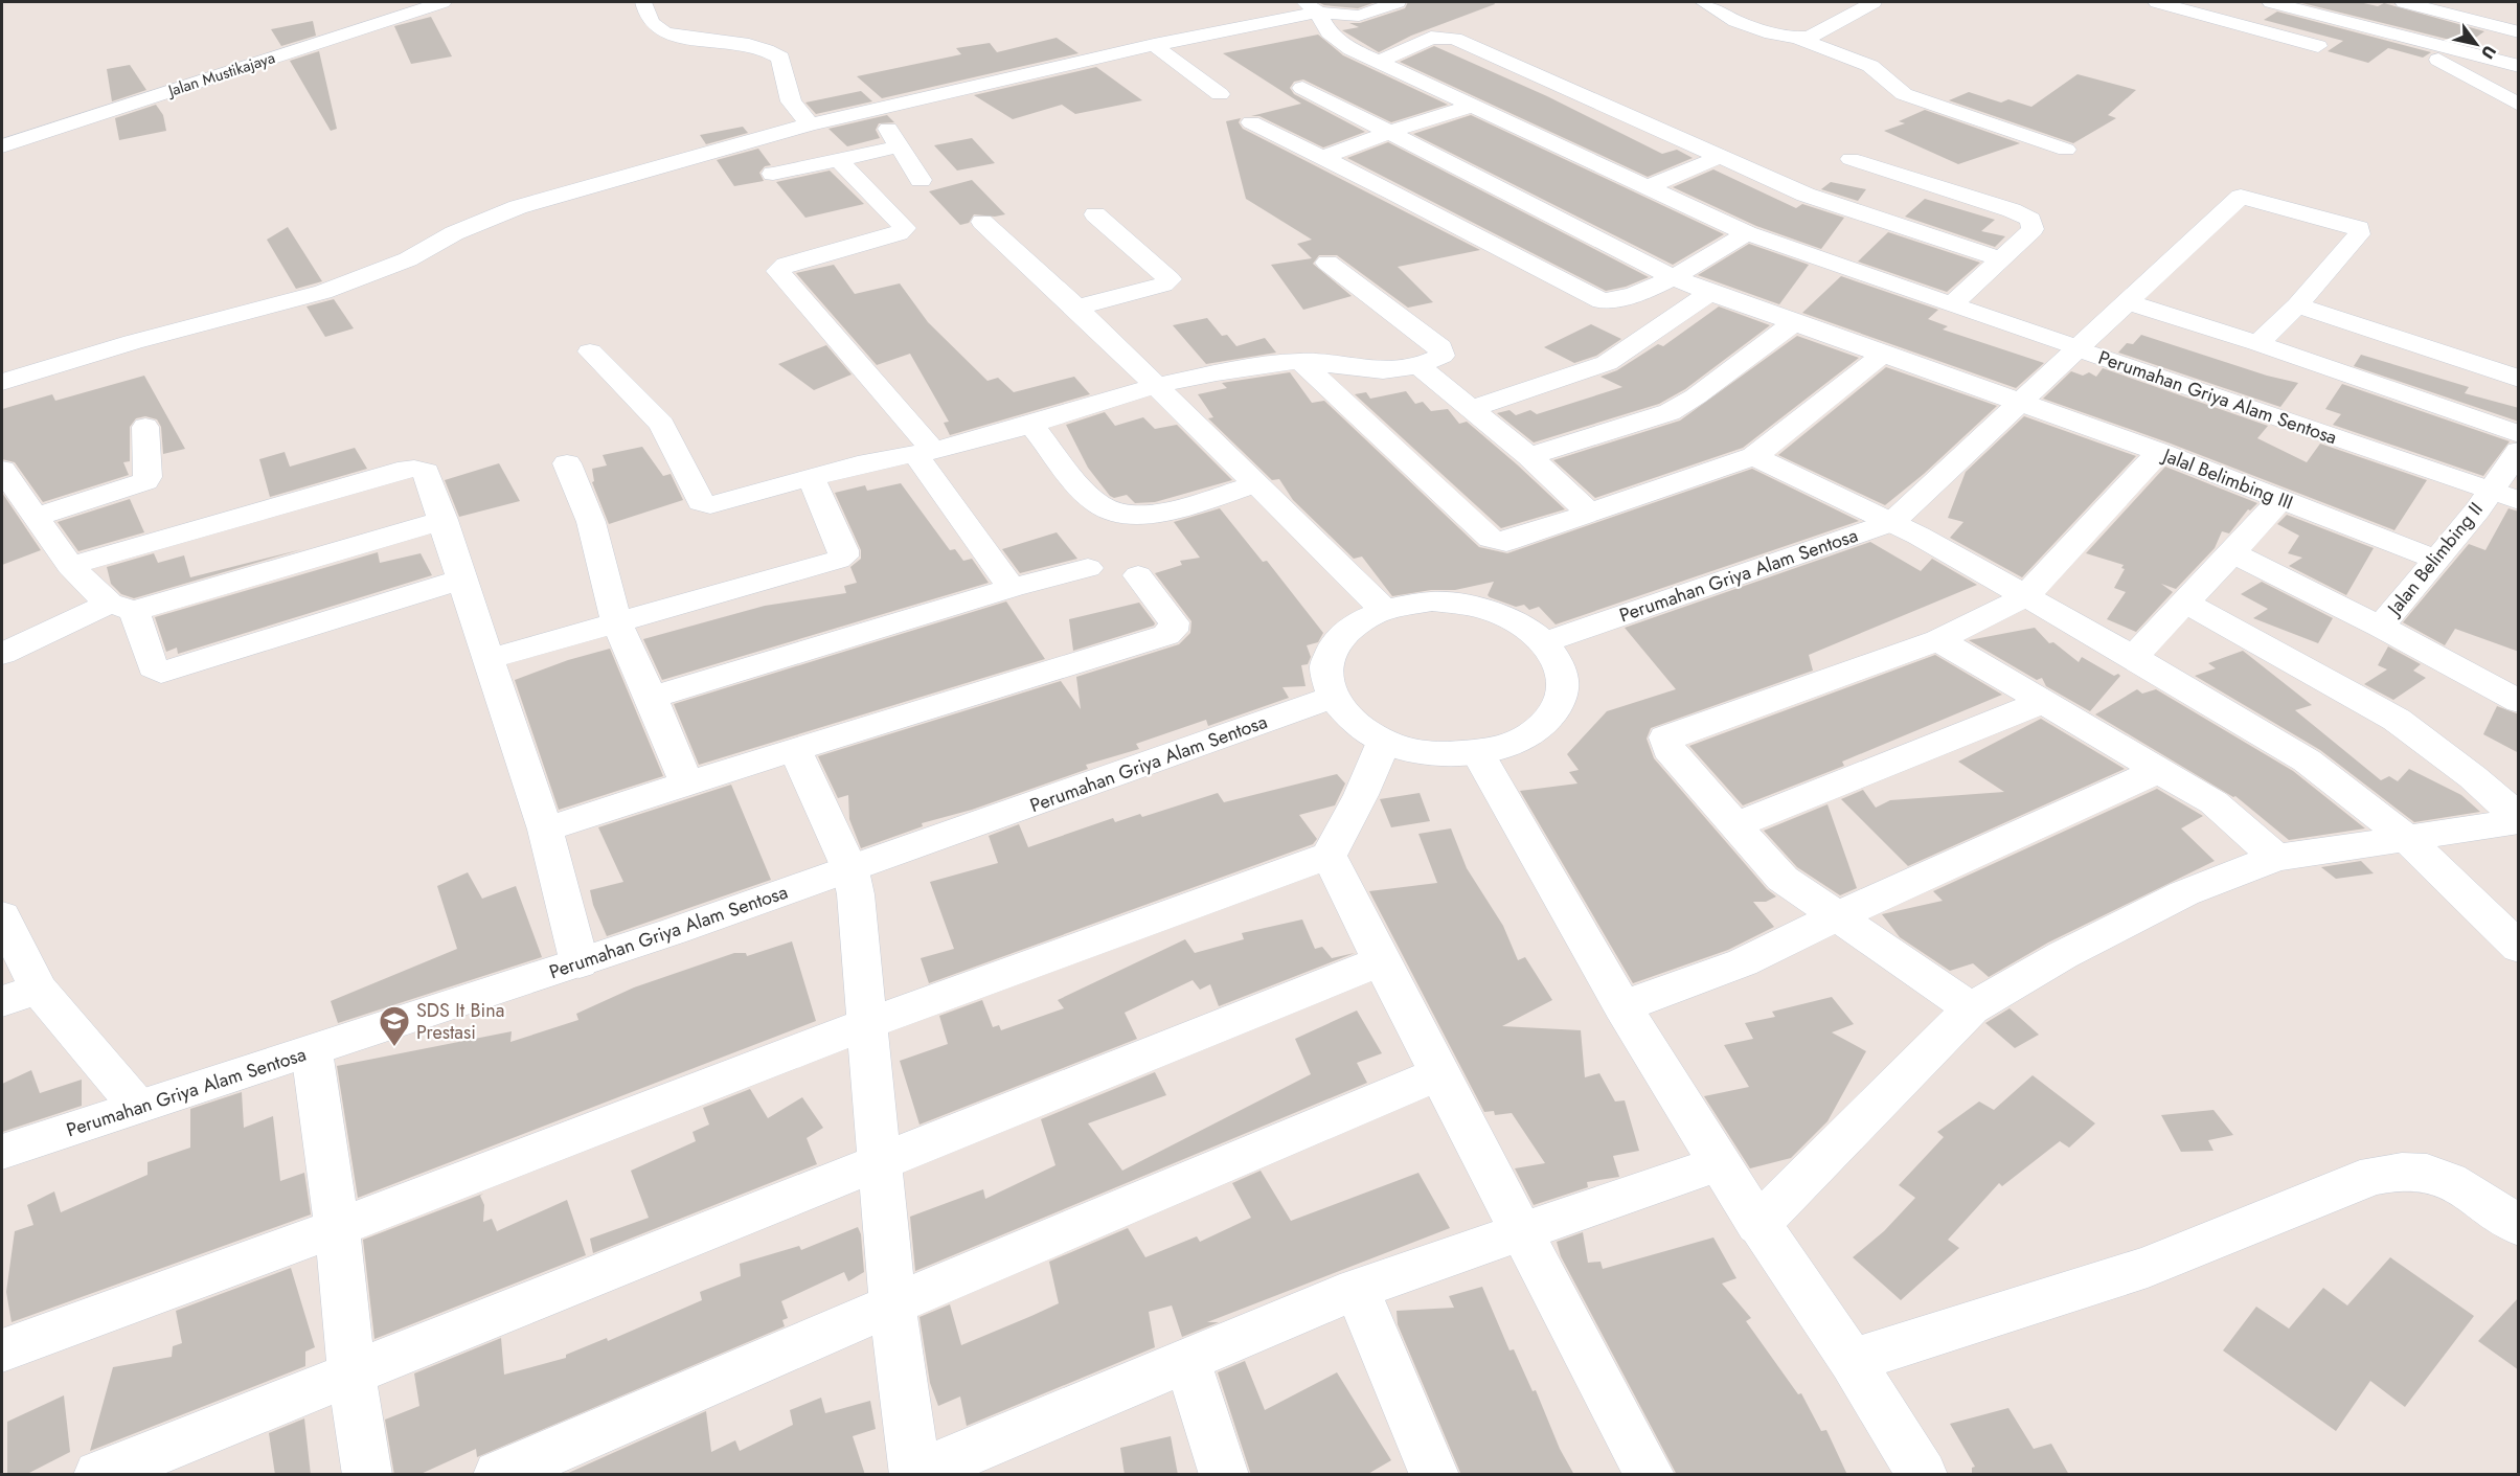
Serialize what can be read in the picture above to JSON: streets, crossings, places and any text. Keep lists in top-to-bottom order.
{
  "streets": {
    "street": [
      "Jalan Mustikajaya",
      "Perumahan Griya Alam Sentosa",
      "Jalal Belimbing III",
      "Jalan Belimbing II"
    ]
  },
  "crossings": [
    ["Perumahan Griya Alam Sentosa", "Jalal Belimbing III"],
    ["Perumahan Griya Alam Sentosa", "Jalan Belimbing II"],
    ["Jalal Belimbing III", "Jalan Belimbing II"]
  ],
  "places": {
    "school or university": ["SDS It Bina Prestasi"]
  },
  "north": "bottom right"
}
